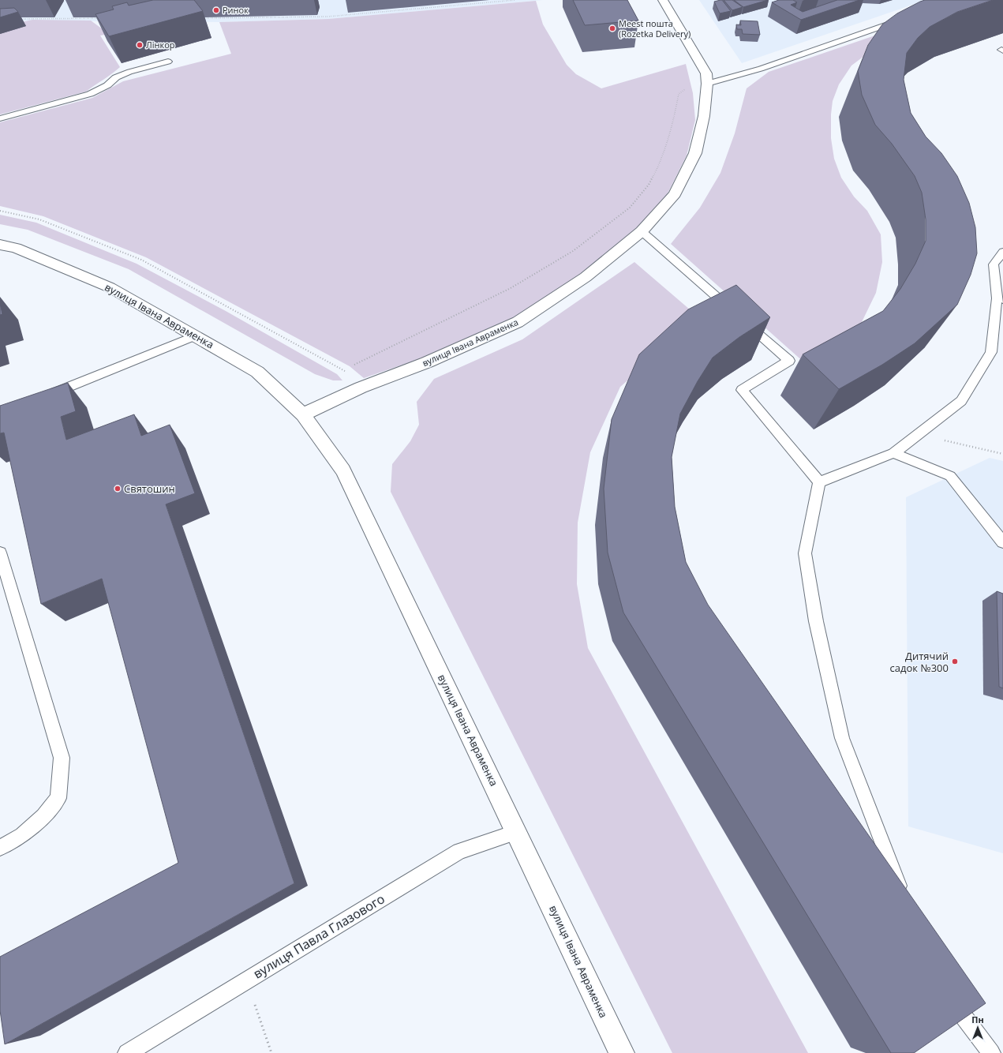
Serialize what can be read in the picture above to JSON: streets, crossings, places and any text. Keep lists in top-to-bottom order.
{
  "streets": {
    "street": ["вулиця Івана Авраменка"],
    "lane": ["вулиця Павла Глазового"]
  },
  "crossings": [
    ["вулиця Івана Авраменка", "вулиця Павла Глазового"]
  ],
  "places": [
    "Ринок",
    "Meest пошта (Rozetka Delivery)",
    "Лінкор",
    "Святошин",
    "Дитячий садок №300"
  ],
  "north": "top"
}
